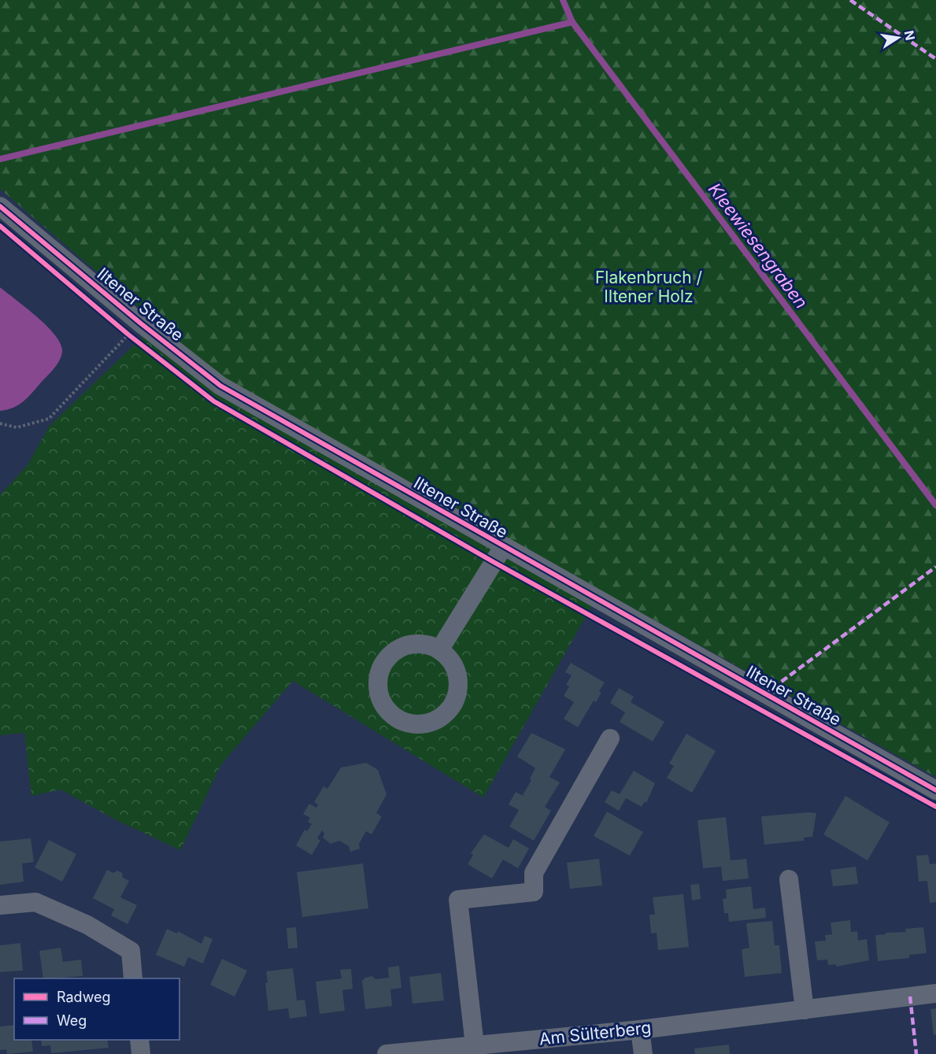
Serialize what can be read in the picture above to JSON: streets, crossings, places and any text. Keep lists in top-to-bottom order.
{
  "streets": {
    "street": ["Iltener Straße", "Am Sülterberg"]
  },
  "water": ["Kleewiesengraben"],
  "parks": ["Flakenbruch / Iltener Holz"],
  "legend": ["Radweg", "Weg"],
  "north": "right"
}
